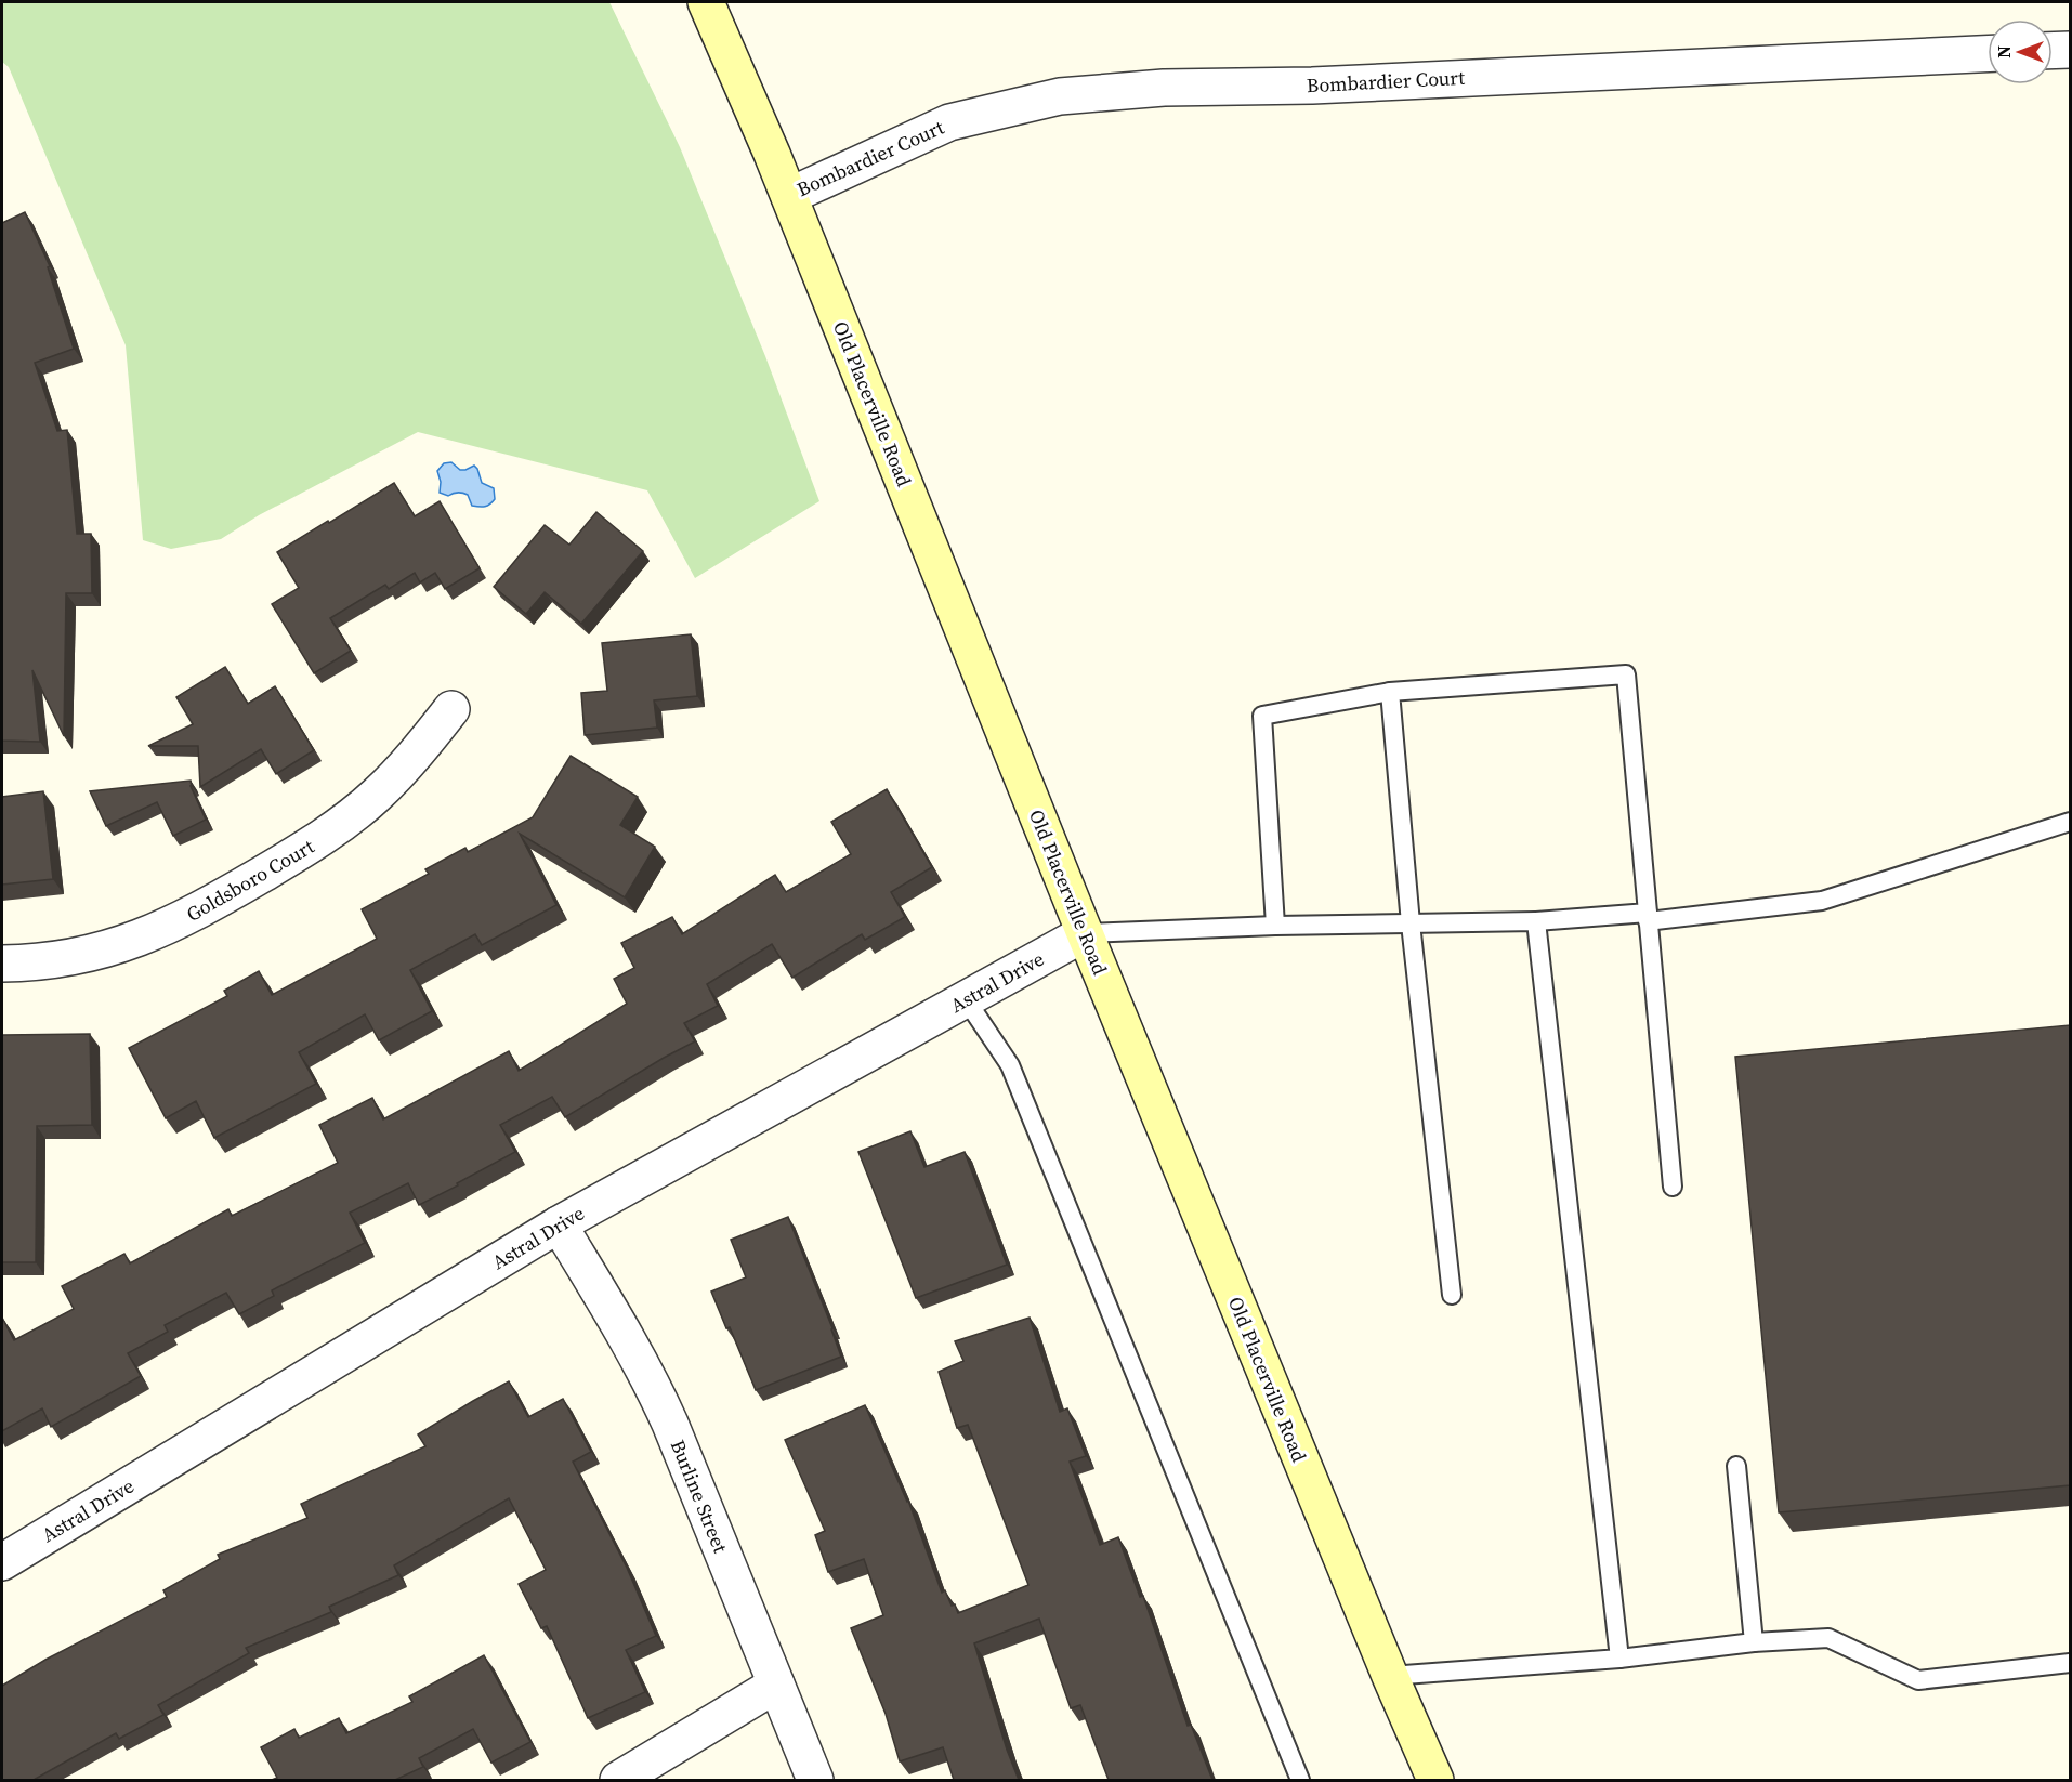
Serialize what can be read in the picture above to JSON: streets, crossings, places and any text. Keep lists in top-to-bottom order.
{
  "streets": {
    "street": [
      "Bombardier Court",
      "Old Placerville Road",
      "Goldsboro Court",
      "Astral Drive",
      "Burline Street"
    ]
  },
  "crossings": [
    ["Bombardier Court", "Old Placerville Road"],
    ["Old Placerville Road", "Astral Drive"],
    ["Astral Drive", "Burline Street"]
  ],
  "north": "left"
}
